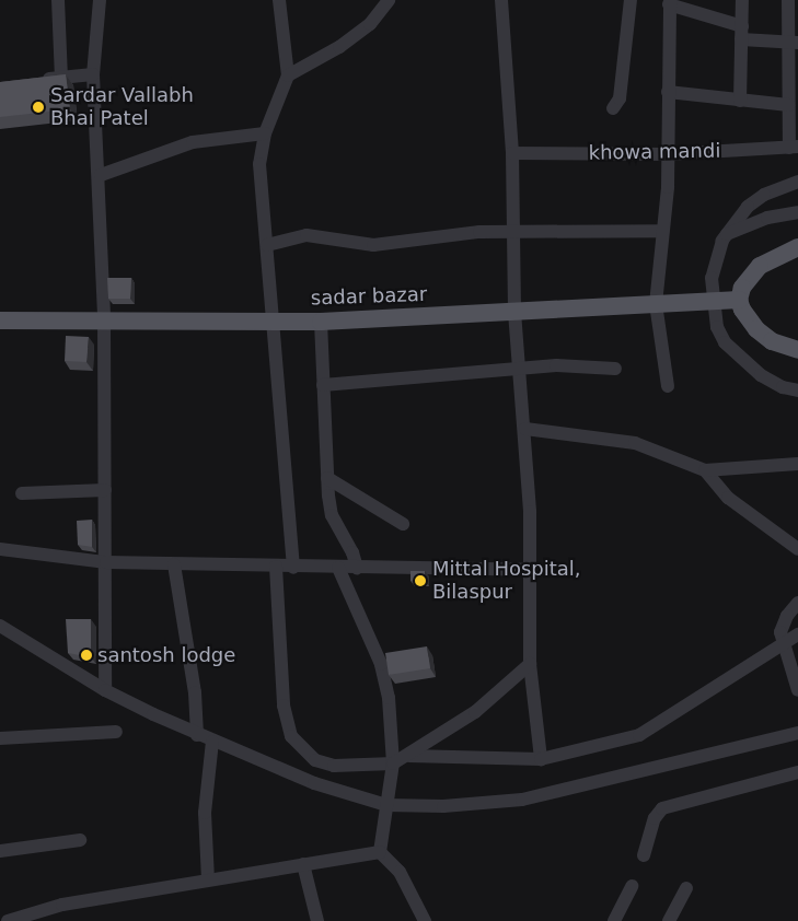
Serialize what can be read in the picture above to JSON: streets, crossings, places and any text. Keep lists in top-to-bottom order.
{
  "streets": {
    "main road": ["sadar bazar"],
    "street": ["khowa mandi"]
  },
  "places": ["Sardar Vallabh Bhai Patel", "Mittal Hospital, Bilaspur", "santosh lodge"]
}
